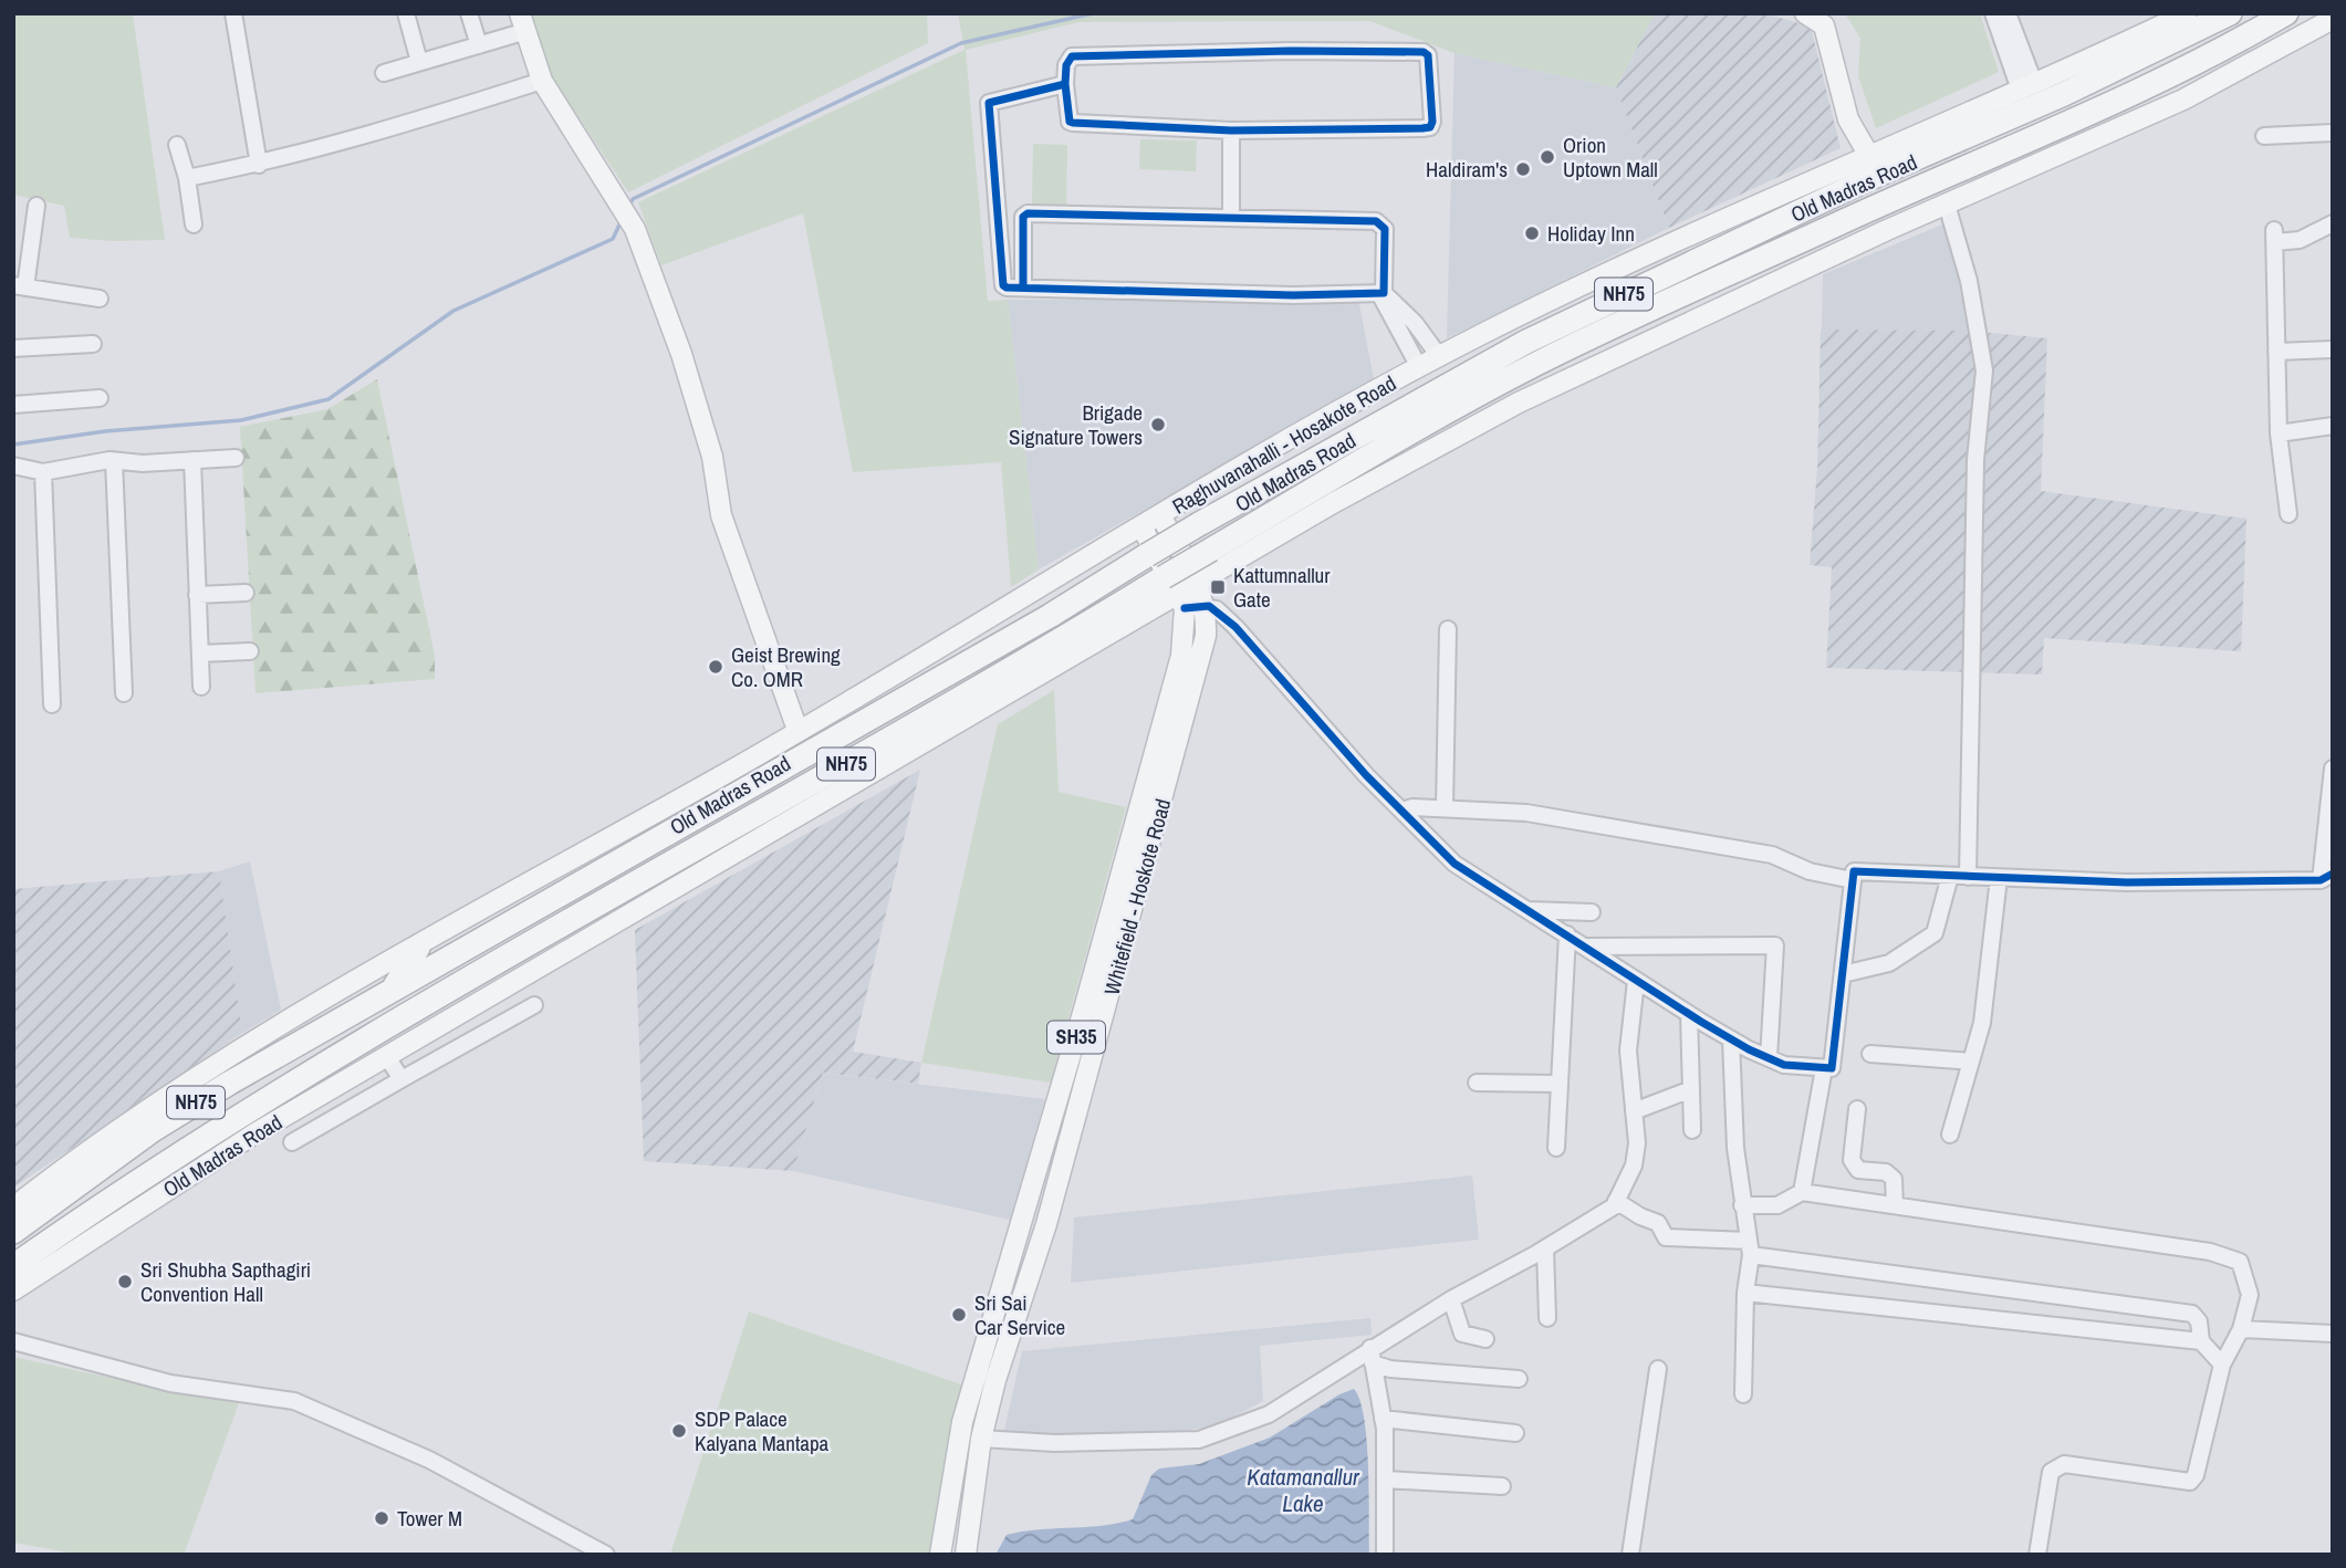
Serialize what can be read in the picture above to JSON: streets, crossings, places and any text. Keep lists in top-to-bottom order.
{
  "streets": {
    "highway": ["Old Madras Road", "NH75"],
    "main road": ["Raghuvanahalli - Hosakote Road", "Whitefield - Hoskote Road", "SH35"]
  },
  "crossings": [
    ["Old Madras Road", "NH75"],
    ["Old Madras Road", "Whitefield - Hoskote Road"],
    ["NH75", "Whitefield - Hoskote Road"],
    ["Raghuvanahalli - Hosakote Road", "Whitefield - Hoskote Road"]
  ],
  "water": ["Katamanallur Lake"],
  "places": {
    "other": [
      "Orion Uptown Mall",
      "Haldiram's",
      "Holiday Inn",
      "Brigade Signature Towers",
      "Geist Brewing Co. OMR",
      "Sri Shubha Sapthagiri Convention Hall",
      "Sri Sai Car Service",
      "SDP Palace Kalyana Mantapa",
      "Tower M"
    ],
    "transit": ["Kattumnallur Gate"]
  }
}
